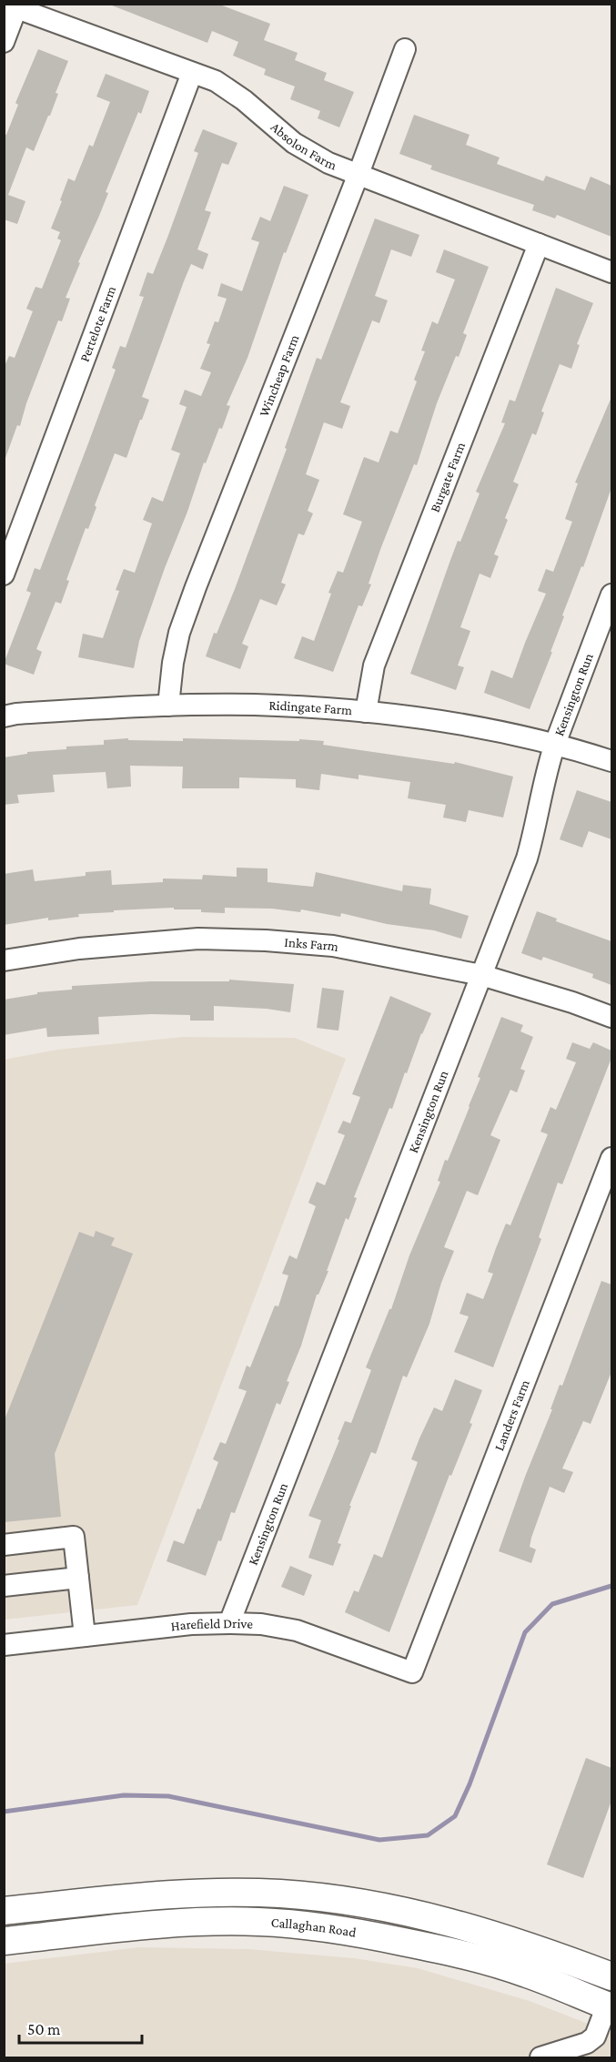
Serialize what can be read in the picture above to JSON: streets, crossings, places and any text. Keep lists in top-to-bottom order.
{
  "streets": {
    "main road": ["Callaghan Road"],
    "street": [
      "Absolon Farm",
      "Pertelote Farm",
      "Wincheap Farm",
      "Burgate Farm",
      "Kensington Run",
      "Ridingate Farm",
      "Inks Farm",
      "Landers Farm",
      "Harefield Drive"
    ]
  },
  "crossings": [
    ["Absolon Farm", "Pertelote Farm"],
    ["Absolon Farm", "Wincheap Farm"],
    ["Absolon Farm", "Burgate Farm"],
    ["Wincheap Farm", "Ridingate Farm"],
    ["Burgate Farm", "Ridingate Farm"],
    ["Kensington Run", "Ridingate Farm"],
    ["Kensington Run", "Inks Farm"],
    ["Kensington Run", "Harefield Drive"],
    ["Landers Farm", "Harefield Drive"]
  ],
  "scale_bar": "50 m"
}
